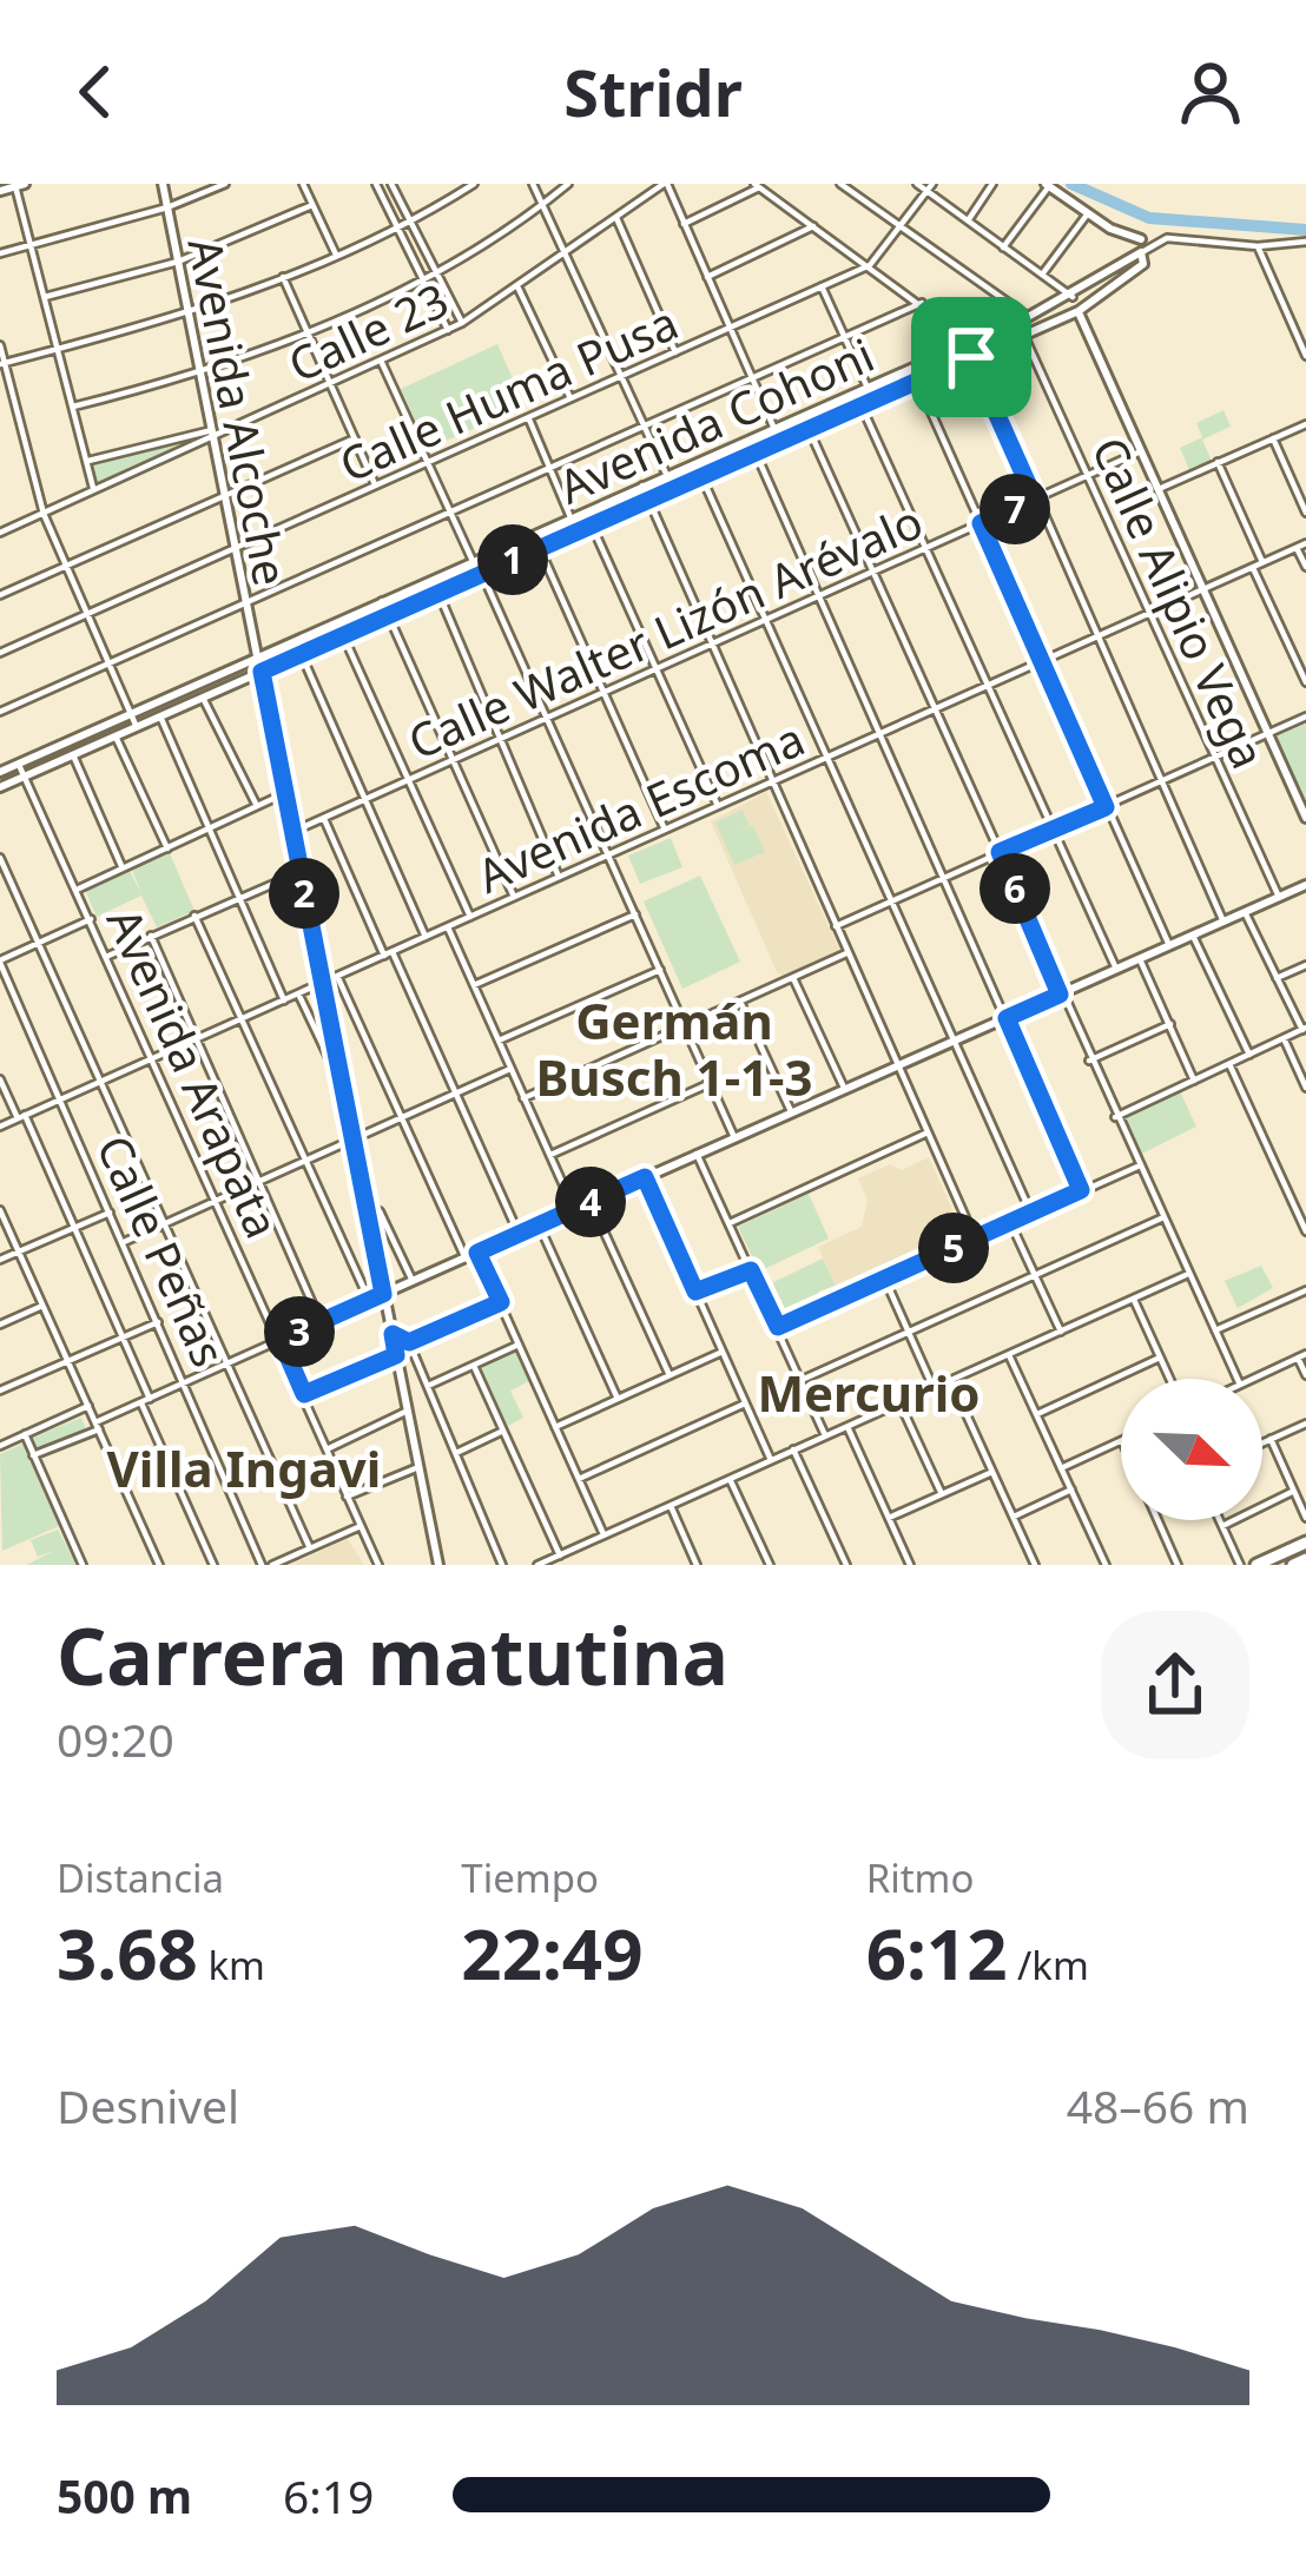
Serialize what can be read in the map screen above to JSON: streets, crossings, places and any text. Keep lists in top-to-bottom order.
{
  "streets": {
    "street": [
      "Calle 23",
      "Calle Huma Pusa",
      "Avenida Alcoche",
      "Avenida Cohoni",
      "Calle Alipio Vega",
      "Calle Walter Lizón Arévalo",
      "Avenida Escoma",
      "Avenida Arapata",
      "Calle Peñas"
    ]
  },
  "crossings": [
    ["Calle 23", "Avenida Alcoche"],
    ["Calle Huma Pusa", "Avenida Alcoche"],
    ["Avenida Alcoche", "Avenida Cohoni"],
    ["Avenida Alcoche", "Calle Walter Lizón Arévalo"],
    ["Avenida Alcoche", "Avenida Escoma"],
    ["Avenida Cohoni", "Calle Alipio Vega"],
    ["Avenida Cohoni", "Avenida Arapata"],
    ["Calle Alipio Vega", "Calle Walter Lizón Arévalo"],
    ["Calle Alipio Vega", "Avenida Escoma"],
    ["Avenida Escoma", "Avenida Arapata"],
    ["Avenida Escoma", "Calle Peñas"]
  ],
  "districts": ["Germán Busch 1-1-3", "Mercurio", "Villa Ingavi"],
  "north": "bottom right",
  "page": {
    "header": "Stridr",
    "pins": [
      "7",
      "1",
      "6",
      "2",
      "4",
      "5",
      "3"
    ],
    "heading": ["Carrera matutina", "09:20"],
    "stats": [
      ["Distancia", "3.68 km"],
      ["Tiempo", "22:49"],
      ["Ritmo", "6:12 /km"]
    ],
    "chart": ["Desnivel", "48–66 m"],
    "list": [
      {
        "name": "500 m",
        "note": "6:19"
      }
    ]
  }
}
